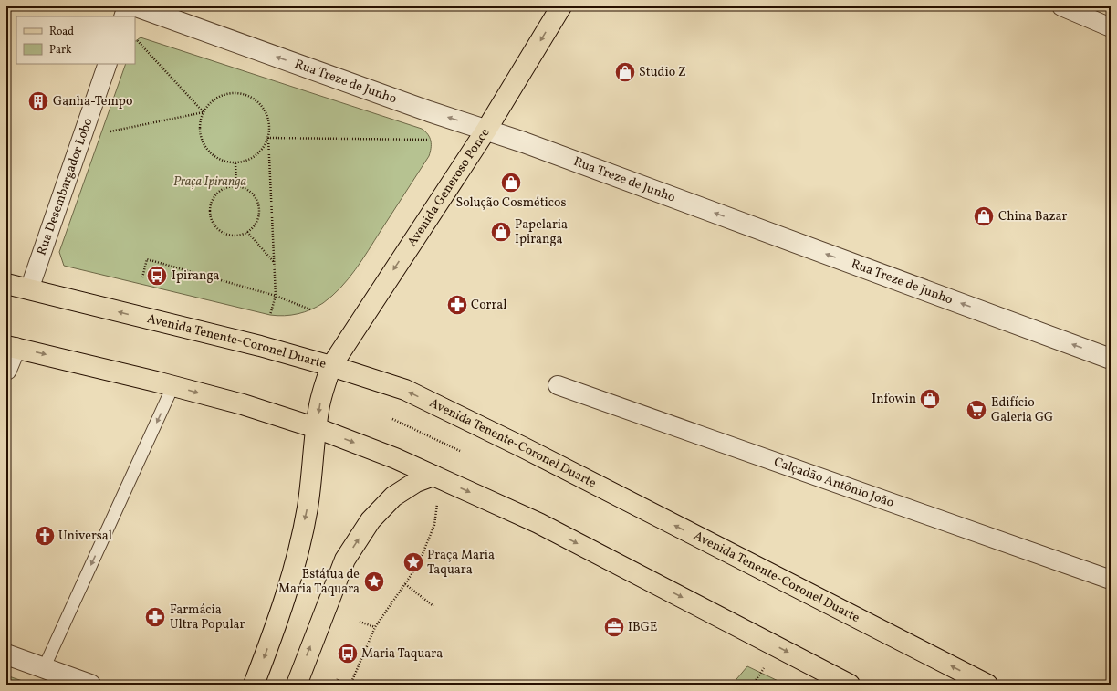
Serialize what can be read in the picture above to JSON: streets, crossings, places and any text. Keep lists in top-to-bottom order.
{
  "streets": {
    "main road": ["Avenida Generoso Ponce", "Avenida Tenente-Coronel Duarte"],
    "street": ["Rua Treze de Junho", "Rua Desembargador Lobo", "Calçadão Antônio João"]
  },
  "crossings": [
    ["Rua Treze de Junho", "Avenida Generoso Ponce"],
    ["Rua Desembargador Lobo", "Avenida Tenente-Coronel Duarte"],
    ["Avenida Generoso Ponce", "Avenida Tenente-Coronel Duarte"]
  ],
  "one_way": ["Rua Treze de Junho"],
  "parks": ["Praça Ipiranga"],
  "places": {
    "shop": [
      "Studio Z",
      "Solução Cosméticos",
      "China Bazar",
      "Papelaria Ipiranga",
      "Infowin"
    ],
    "building": ["Ganha-Tempo"],
    "bus stop": ["Ipiranga", "Maria Taquara"],
    "pharmacy": ["Corral", "Farmácia Ultra Popular"],
    "supermarket": ["Edifício Galeria GG"],
    "church": ["Universal"],
    "place": ["Praça Maria Taquara", "Estátua de Maria Taquara"],
    "office": ["IBGE"]
  },
  "legend": ["Road", "Park"]
}
